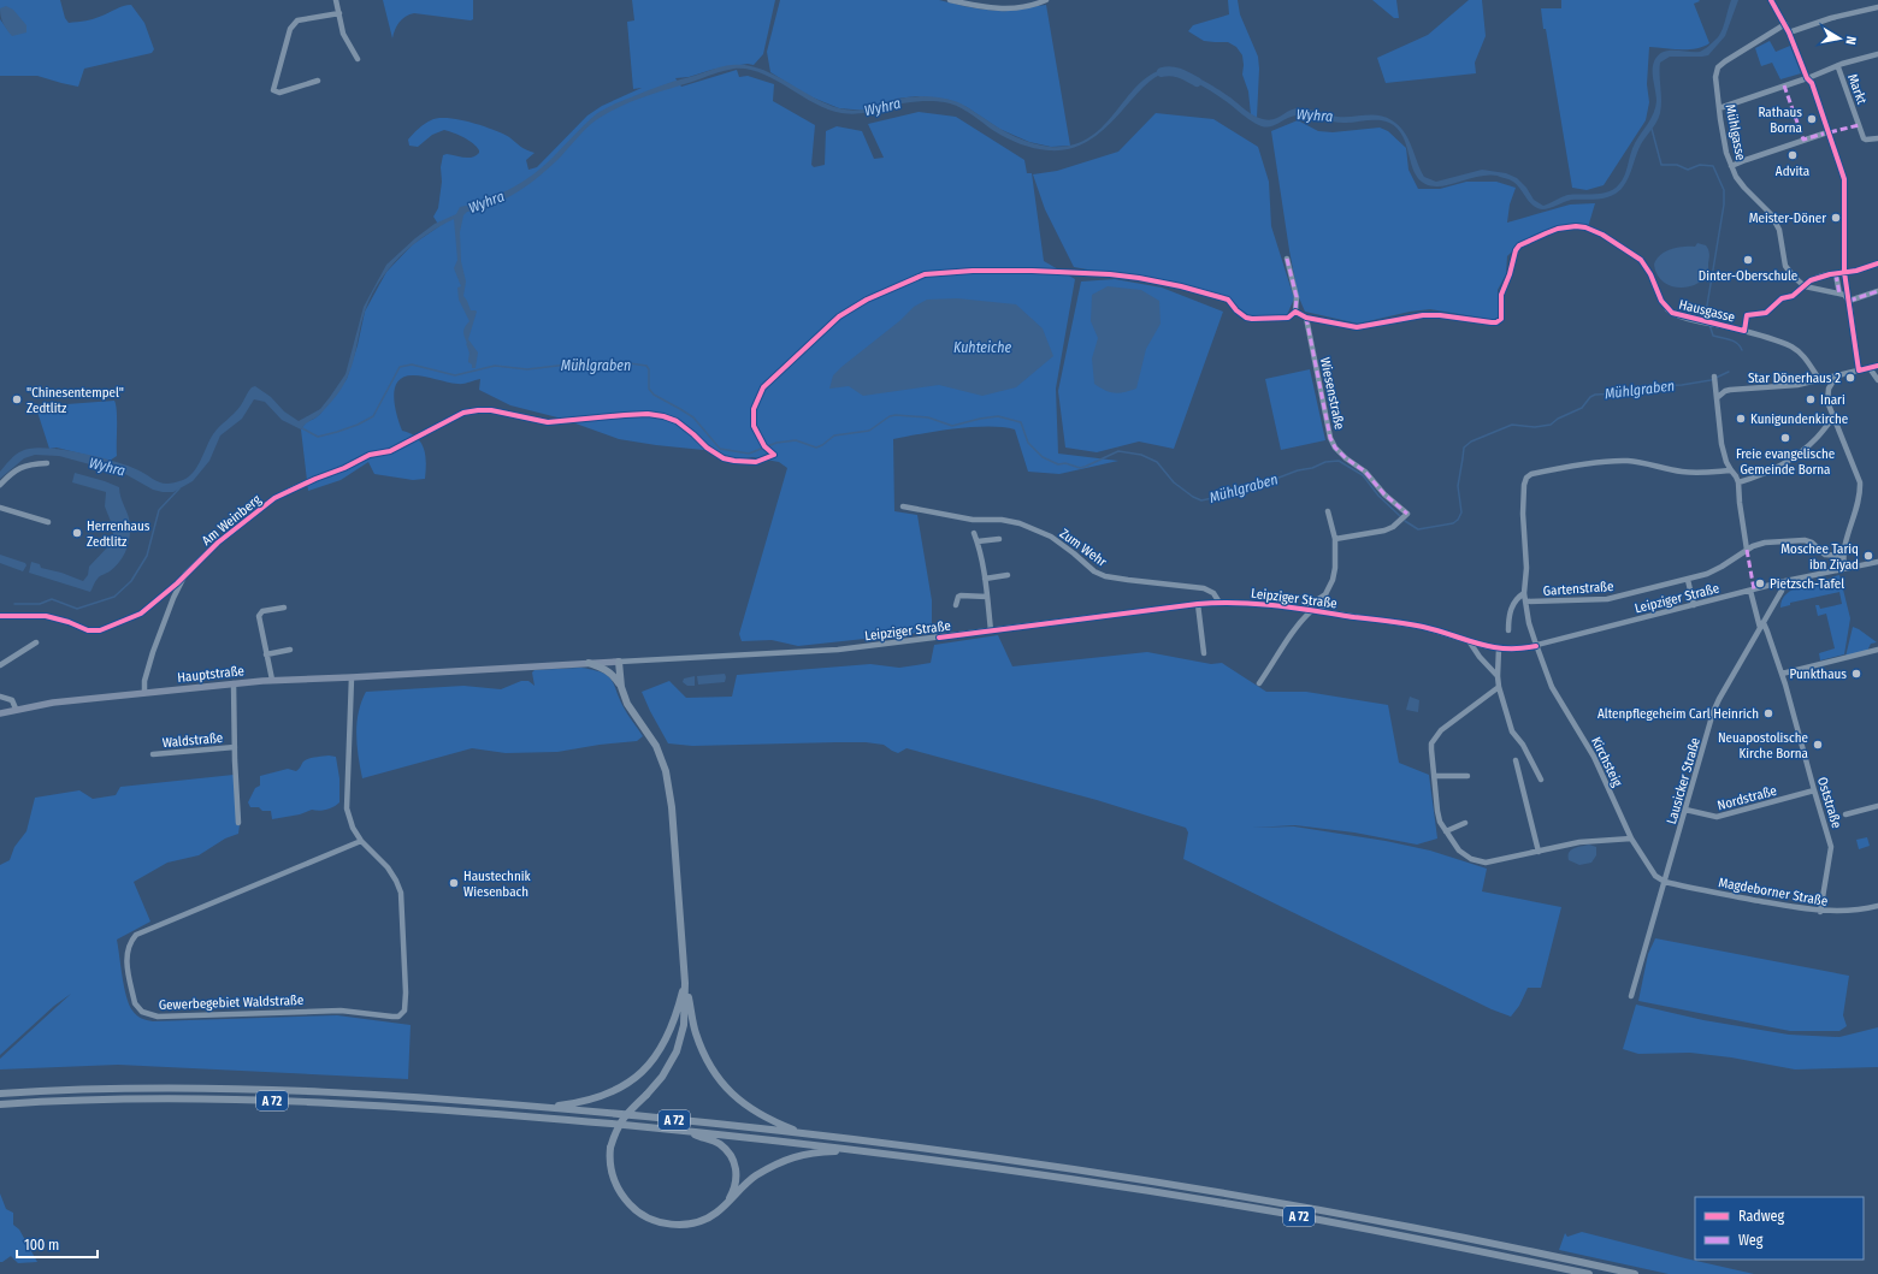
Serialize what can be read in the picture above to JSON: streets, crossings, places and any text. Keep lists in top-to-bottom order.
{
  "streets": {
    "highway": ["A 72"],
    "main road": ["Hauptstraße"],
    "street": [
      "Markt",
      "Mühlgasse",
      "Hausgasse",
      "Wiesenstraße",
      "Am Weinberg",
      "Zum Wehr",
      "Gartenstraße",
      "Leipziger Straße",
      "Waldstraße",
      "Kirchsteig",
      "Lausicker Straße",
      "Nordstraße",
      "Oststraße",
      "Magdeborner Straße",
      "Gewerbegebiet Waldstraße"
    ]
  },
  "crossings": [
    ["Markt", "Mühlgasse"],
    ["Am Weinberg", "Hauptstraße"],
    ["Zum Wehr", "Leipziger Straße"],
    ["Gartenstraße", "Kirchsteig"],
    ["Leipziger Straße", "Hauptstraße"],
    ["Leipziger Straße", "Kirchsteig"],
    ["Leipziger Straße", "Lausicker Straße"],
    ["Leipziger Straße", "Oststraße"],
    ["Hauptstraße", "Waldstraße"],
    ["Hauptstraße", "Gewerbegebiet Waldstraße"],
    ["Kirchsteig", "Lausicker Straße"],
    ["Kirchsteig", "Magdeborner Straße"],
    ["Lausicker Straße", "Nordstraße"],
    ["Lausicker Straße", "Oststraße"],
    ["Lausicker Straße", "Magdeborner Straße"],
    ["Nordstraße", "Oststraße"],
    ["Oststraße", "Magdeborner Straße"]
  ],
  "water": ["Wyhra", "Kuhteiche", "Mühlgraben"],
  "places": [
    "Rathaus Borna",
    "Advita",
    "Meister-Döner",
    "Dinter-Oberschule",
    "Star Dönerhaus 2",
    "\"Chinesentempel\" Zedtlitz",
    "Inari",
    "Kunigundenkirche",
    "Freie evangelische Gemeinde Borna",
    "Herrenhaus Zedtlitz",
    "Moschee Tariq ibn Ziyad",
    "Pietzsch-Tafel",
    "Punkthaus",
    "Altenpflegeheim Carl Heinrich",
    "Neuapostolische Kirche Borna",
    "Haustechnik Wiesenbach"
  ],
  "legend": ["Radweg", "Weg"],
  "scale_bar": "100 m",
  "north": "right"
}
